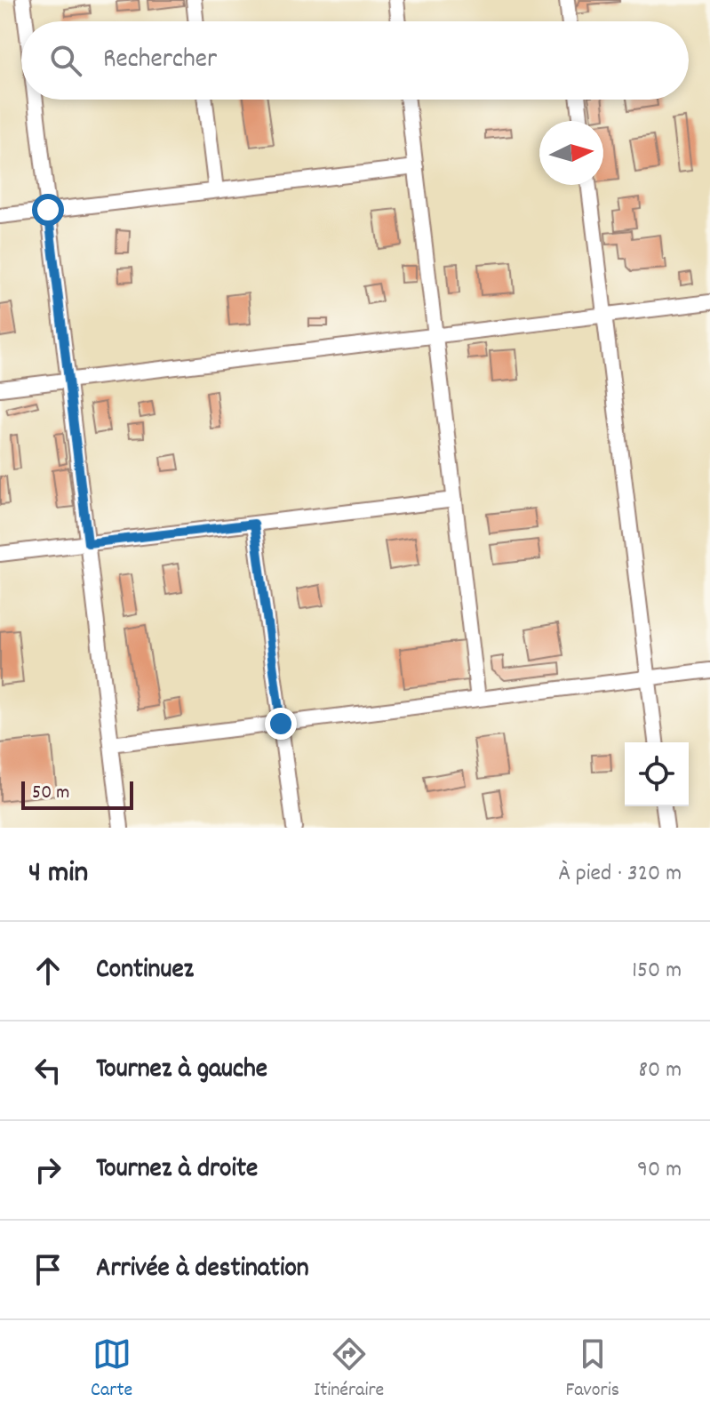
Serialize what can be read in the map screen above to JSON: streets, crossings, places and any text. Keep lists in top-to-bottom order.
{
  "scale_bar": "50 m",
  "north": "right",
  "page": {
    "search": "Rechercher",
    "scale": "50 m",
    "heading": ["4 min", "À pied · 320 m"],
    "list": [
      ["Continuez", "150 m"],
      ["Tournez à gauche", "80 m"],
      ["Tournez à droite", "90 m"],
      "Arrivée à destination"
    ],
    "nav": ["Carte", "Itinéraire", "Favoris"]
  }
}
